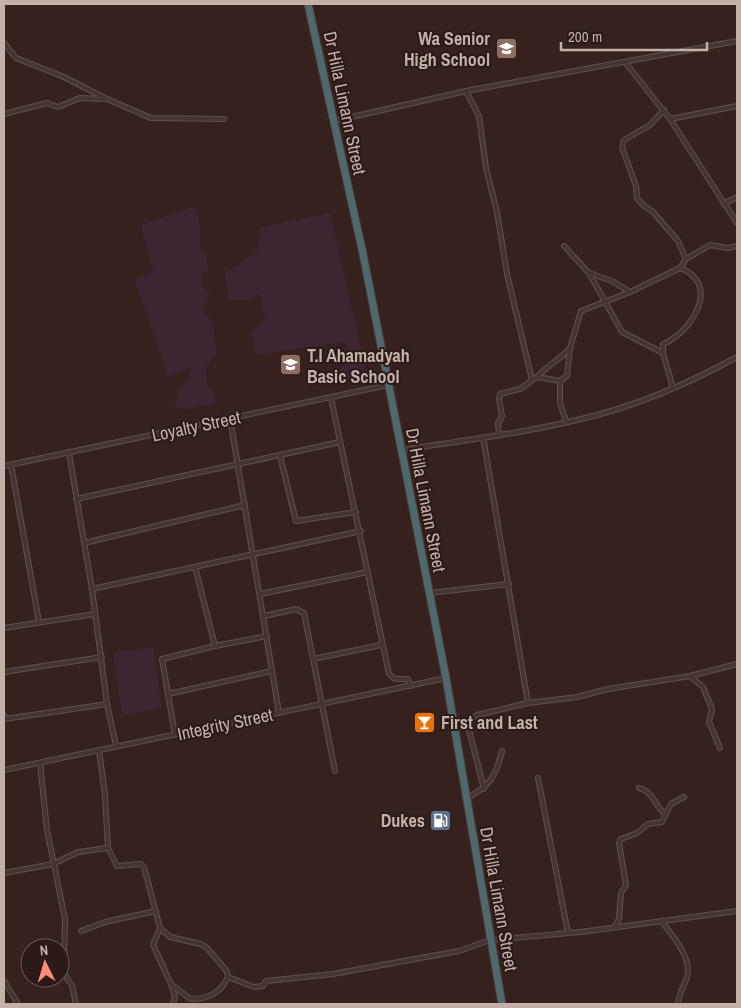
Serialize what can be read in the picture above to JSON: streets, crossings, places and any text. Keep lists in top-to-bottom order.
{
  "streets": {
    "highway": ["Dr Hilla Limann Street"],
    "street": ["Loyalty Street", "Integrity Street"]
  },
  "crossings": [
    ["Dr Hilla Limann Street", "Loyalty Street"],
    ["Dr Hilla Limann Street", "Integrity Street"]
  ],
  "places": {
    "school or university": ["Wa Senior High School", "T.I Ahamadyah Basic School"],
    "bar": ["First and Last"],
    "fuel station": ["Dukes"]
  },
  "scale_bar": "200 m",
  "north": "top"
}
